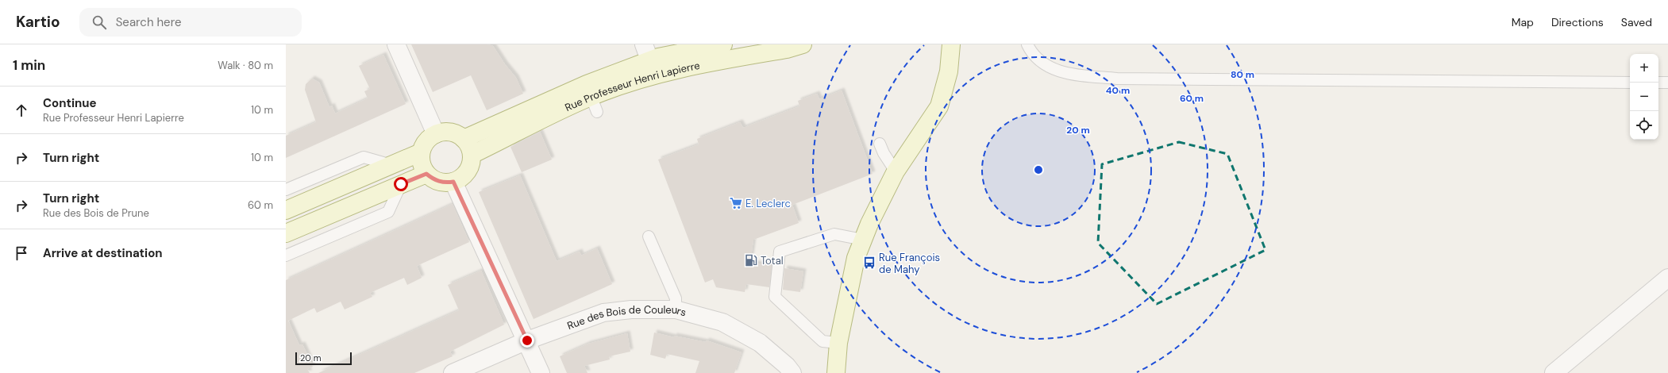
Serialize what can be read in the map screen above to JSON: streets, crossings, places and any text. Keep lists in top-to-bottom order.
{
  "streets": {
    "main road": ["Rue Professeur Henri Lapierre"],
    "street": ["Rue des Bois de Couleurs"]
  },
  "places": {
    "supermarket": ["E. Leclerc"],
    "fuel station": ["Total"],
    "bus stop": ["Rue François de Mahy"]
  },
  "scale_bar": "20 m",
  "page": {
    "header": "Kartio",
    "search": "Search here",
    "nav": ["Map", "Directions", "Saved"],
    "heading": ["1 min", "Walk · 80 m"],
    "map_buttons": ["+", "−"],
    "list": [
      ["Continue", "Rue Professeur Henri Lapierre", "10 m"],
      ["Turn right", "10 m"],
      ["Turn right", "Rue des Bois de Prune", "60 m"],
      "Arrive at destination"
    ],
    "scale": "20 m"
  },
  "rings": [
    "80 m",
    "40 m",
    "60 m",
    "20 m"
  ]
}
